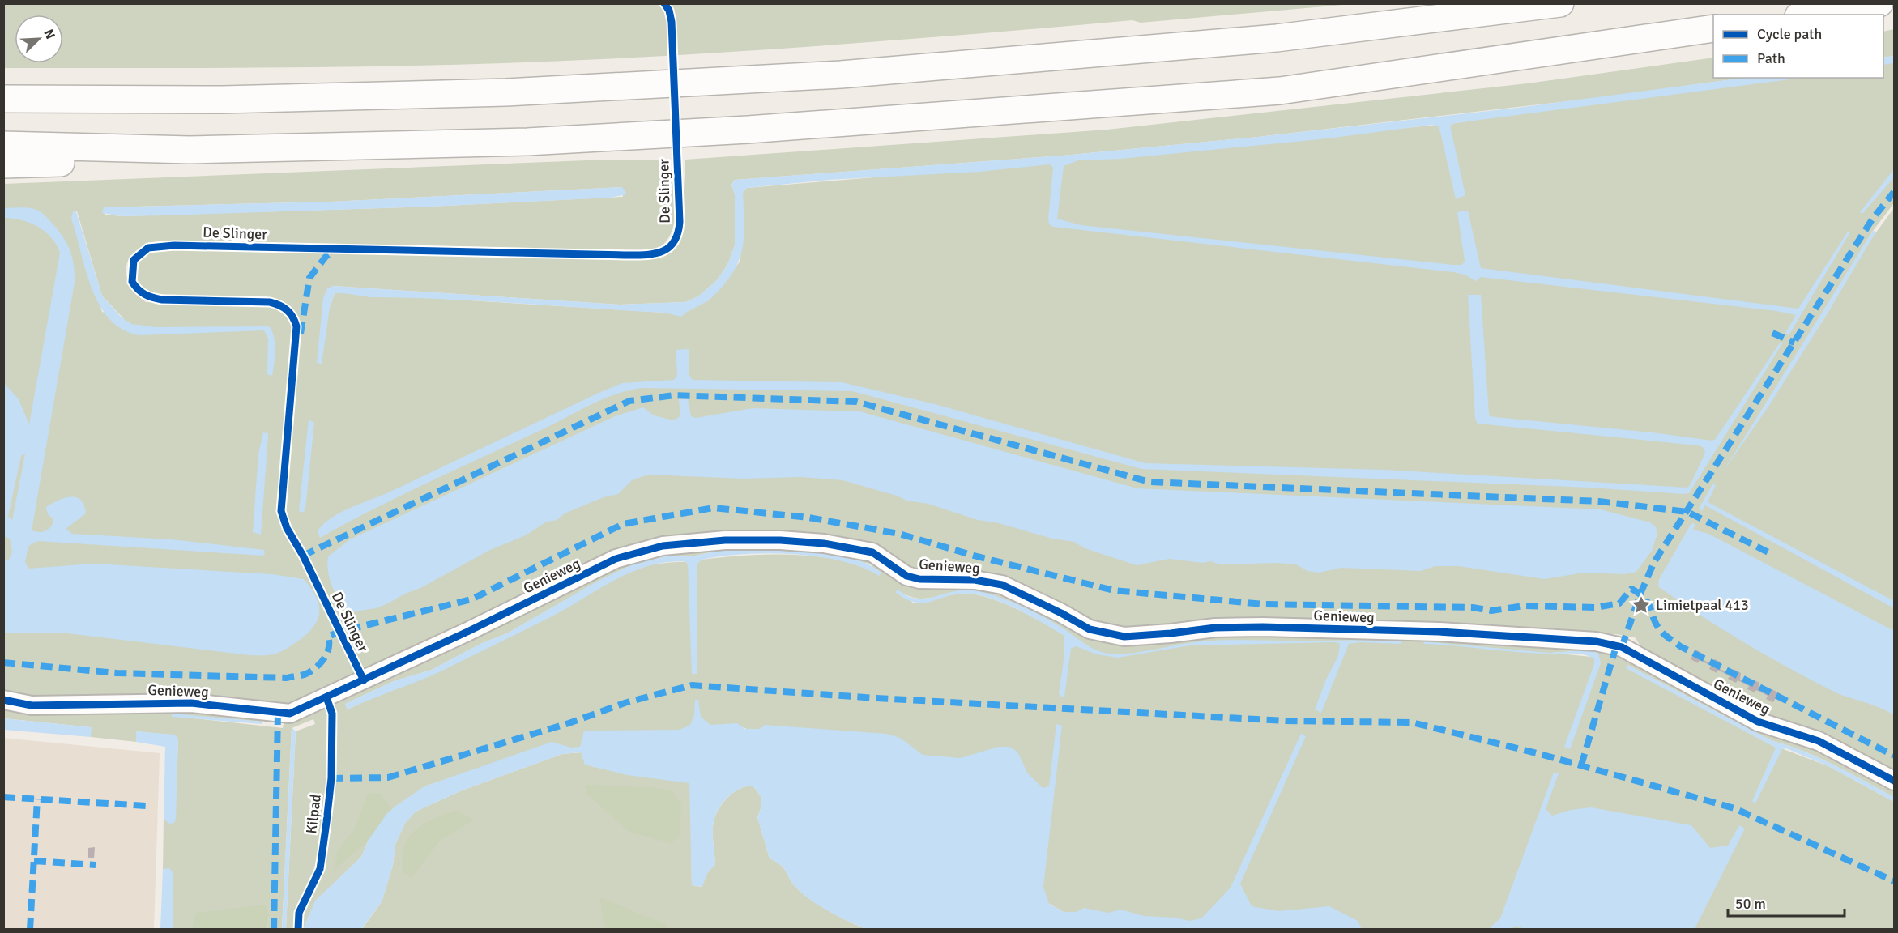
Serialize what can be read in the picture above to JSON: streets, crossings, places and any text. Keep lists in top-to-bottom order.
{
  "streets": {
    "street": ["Genieweg"],
    "cycle path": ["De Slinger", "Kilpad"]
  },
  "places": {
    "place": ["Limietpaal 413"]
  },
  "legend": ["Cycle path", "Path"],
  "scale_bar": "50 m",
  "north": "top right"
}
